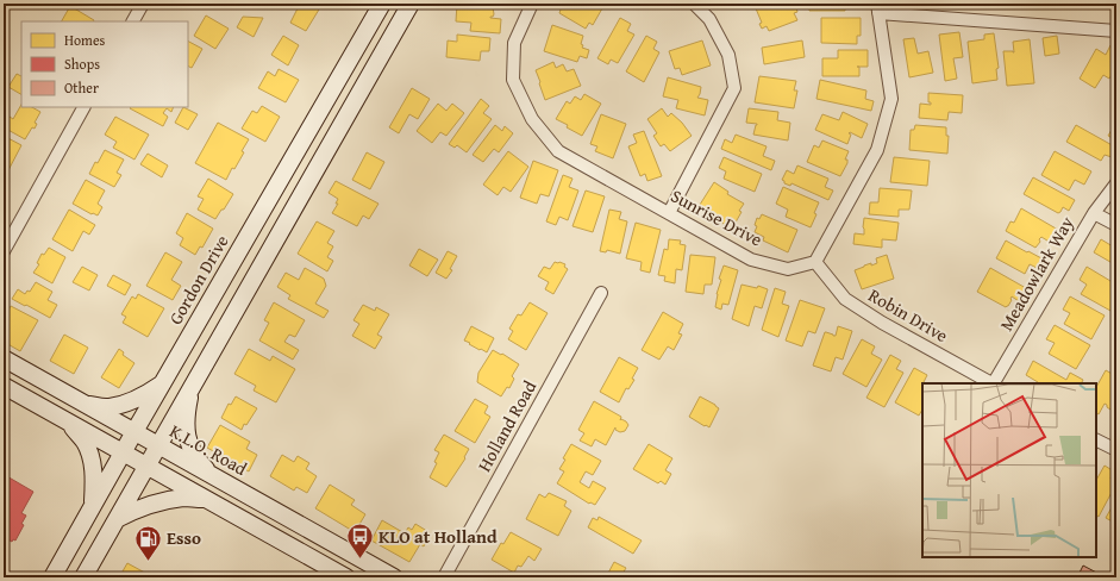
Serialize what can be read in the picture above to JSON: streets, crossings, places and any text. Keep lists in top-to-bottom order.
{
  "streets": {
    "main road": ["Gordon Drive", "K.L.O. Road"],
    "street": [
      "Sunrise Drive",
      "Meadowlark Way",
      "Robin Drive",
      "Holland Road"
    ]
  },
  "crossings": [
    ["Sunrise Drive", "Robin Drive"],
    ["Gordon Drive", "K.L.O. Road"]
  ],
  "places": {
    "bus stop": ["KLO at Holland"],
    "fuel station": ["Esso"]
  },
  "legend": ["Homes", "Shops", "Other"]
}
